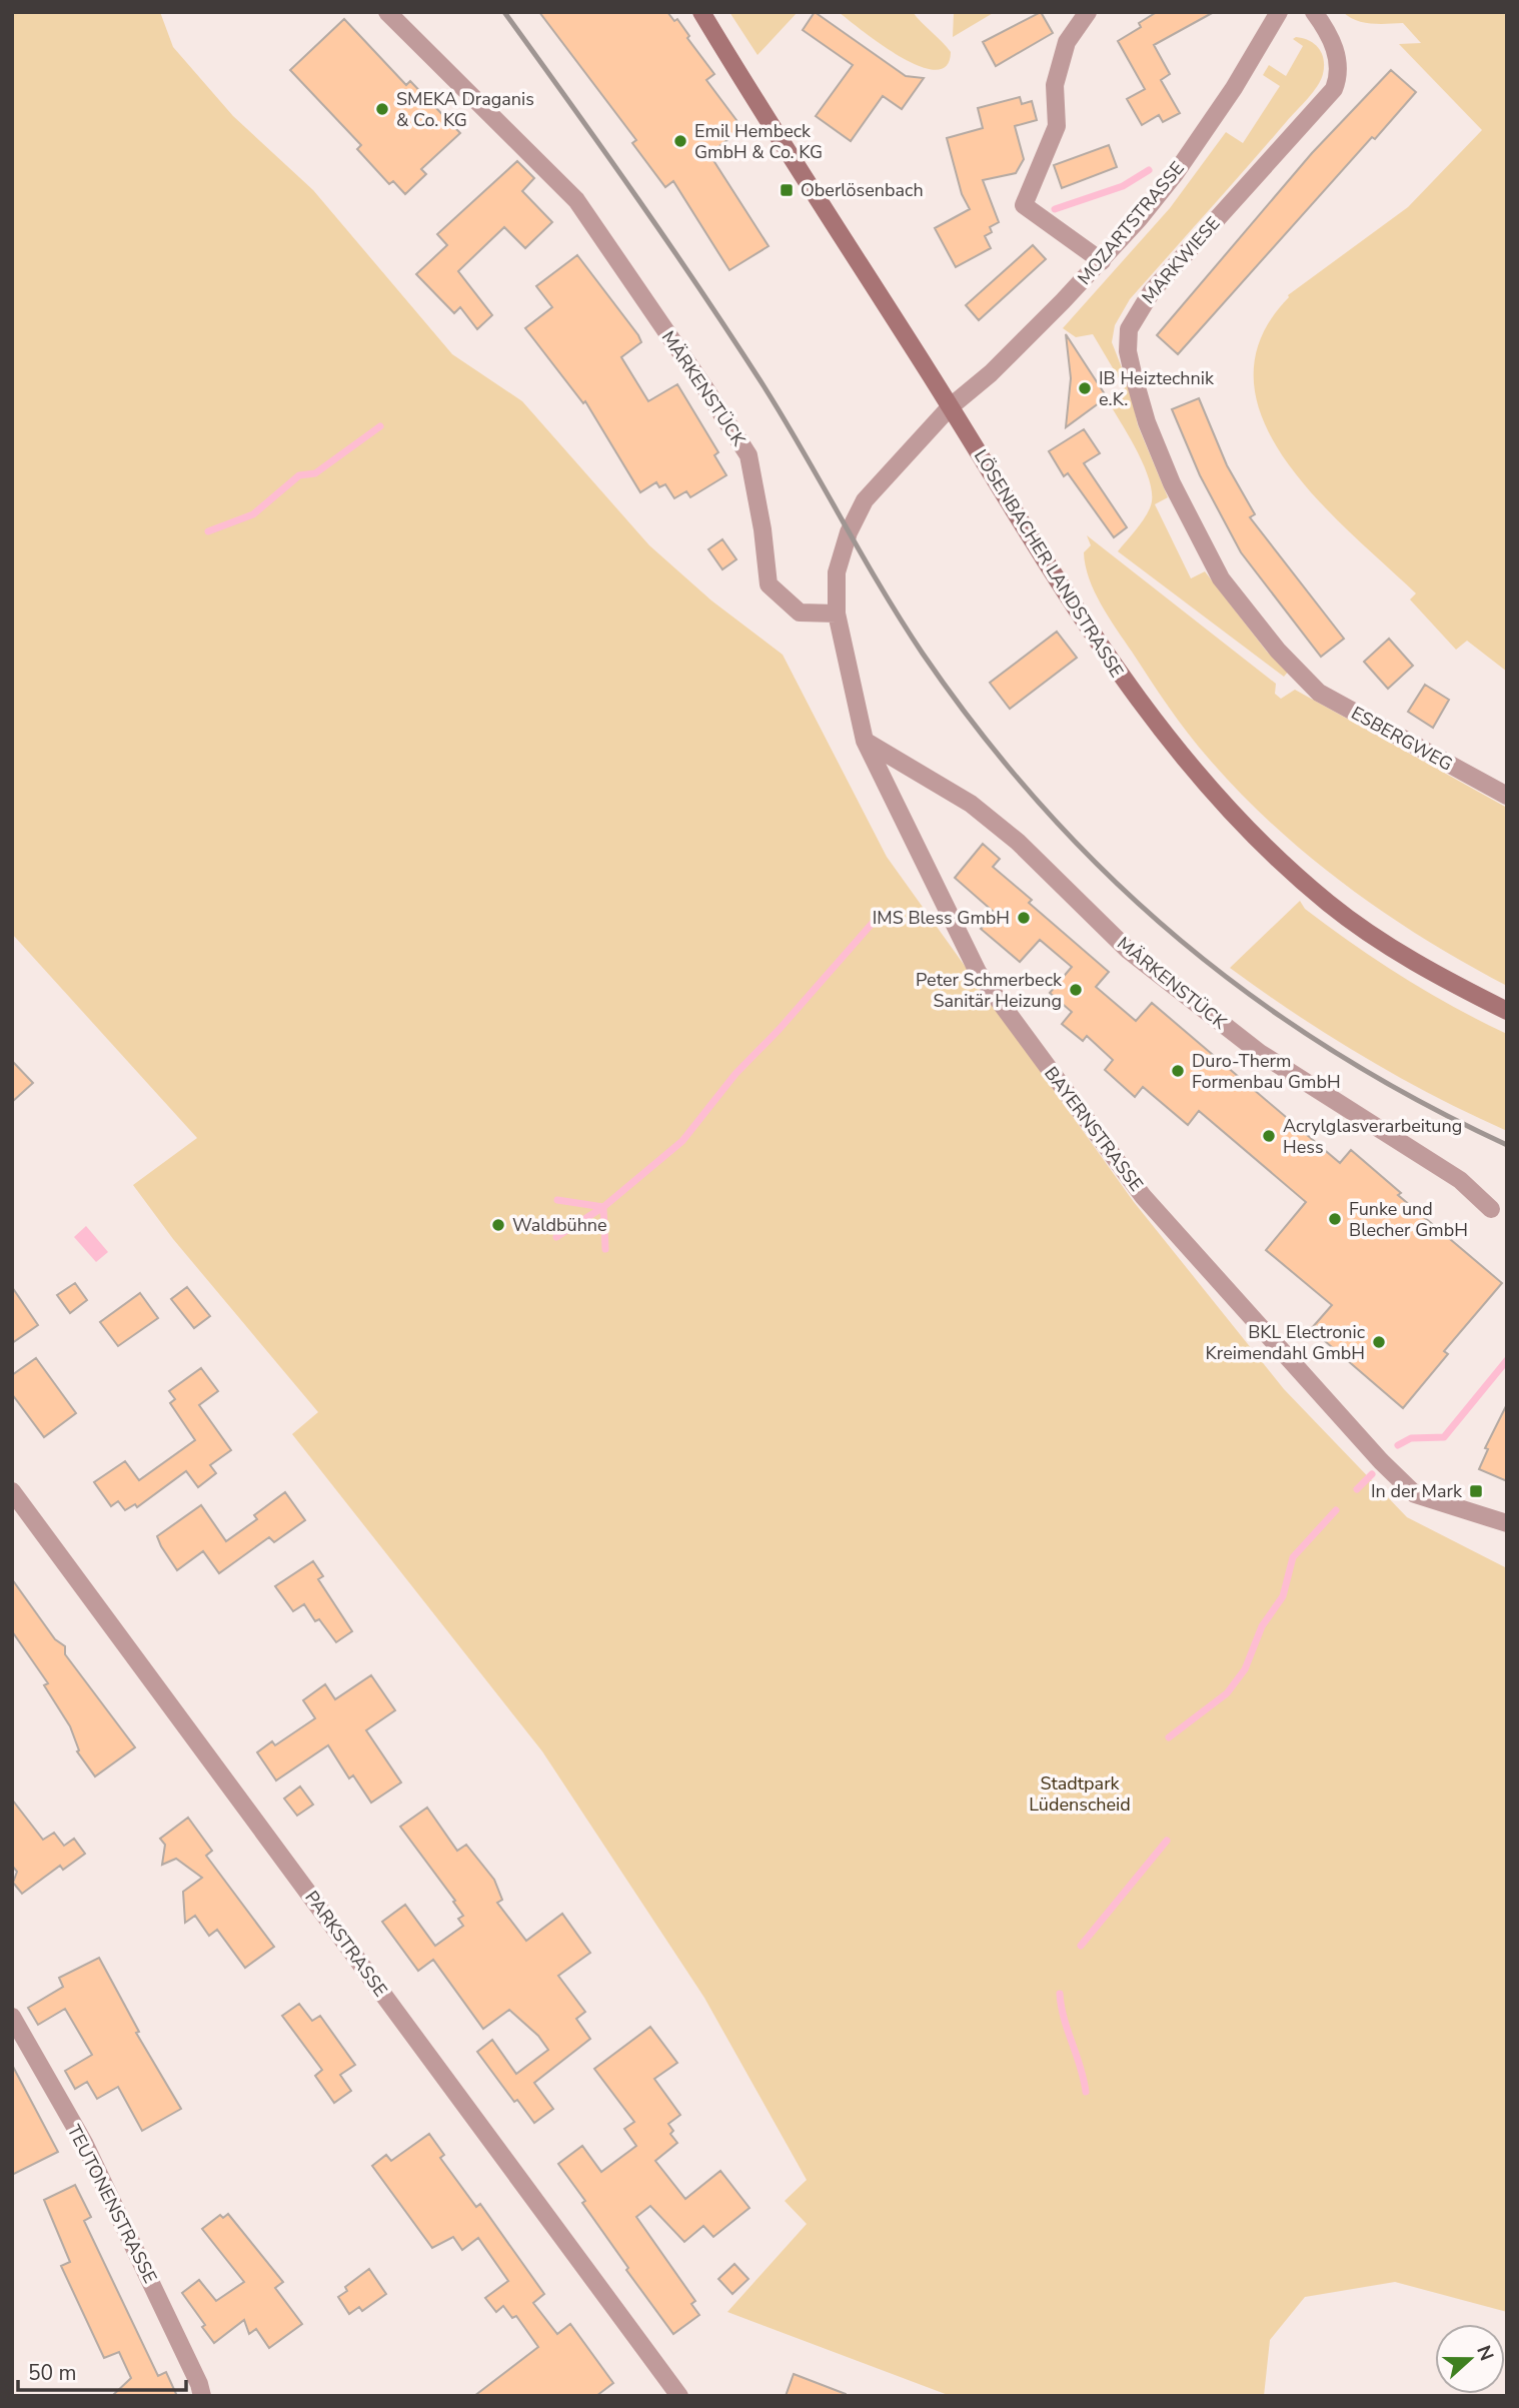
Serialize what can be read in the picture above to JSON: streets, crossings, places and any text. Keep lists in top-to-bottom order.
{
  "streets": {
    "main road": ["LÖSENBACHER LANDSTRASSE"],
    "street": [
      "MOZARTSTRASSE",
      "MARKWIESE",
      "MÄRKENSTÜCK",
      "ESBERGWEG",
      "BAYERNSTRASSE",
      "PARKSTRASSE",
      "TEUTONENSTRASSE"
    ]
  },
  "crossings": [
    ["MOZARTSTRASSE", "LÖSENBACHER LANDSTRASSE"],
    ["MARKWIESE", "ESBERGWEG"],
    ["MÄRKENSTÜCK", "BAYERNSTRASSE"]
  ],
  "parks": ["Stadtpark Lüdenscheid"],
  "places": {
    "other": [
      "SMEKA Draganis & Co. KG",
      "Emil Hembeck GmbH & Co. KG",
      "IB Heiztechnik e.K.",
      "IMS Bless GmbH",
      "Peter Schmerbeck Sanitär Heizung",
      "Duro-Therm Formenbau GmbH",
      "Acrylglasverarbeitung Hess",
      "Funke und Blecher GmbH",
      "Waldbühne",
      "BKL Electronic Kreimendahl GmbH"
    ],
    "transit": ["Oberlösenbach", "In der Mark"]
  },
  "scale_bar": "50 m",
  "north": "right"
}
